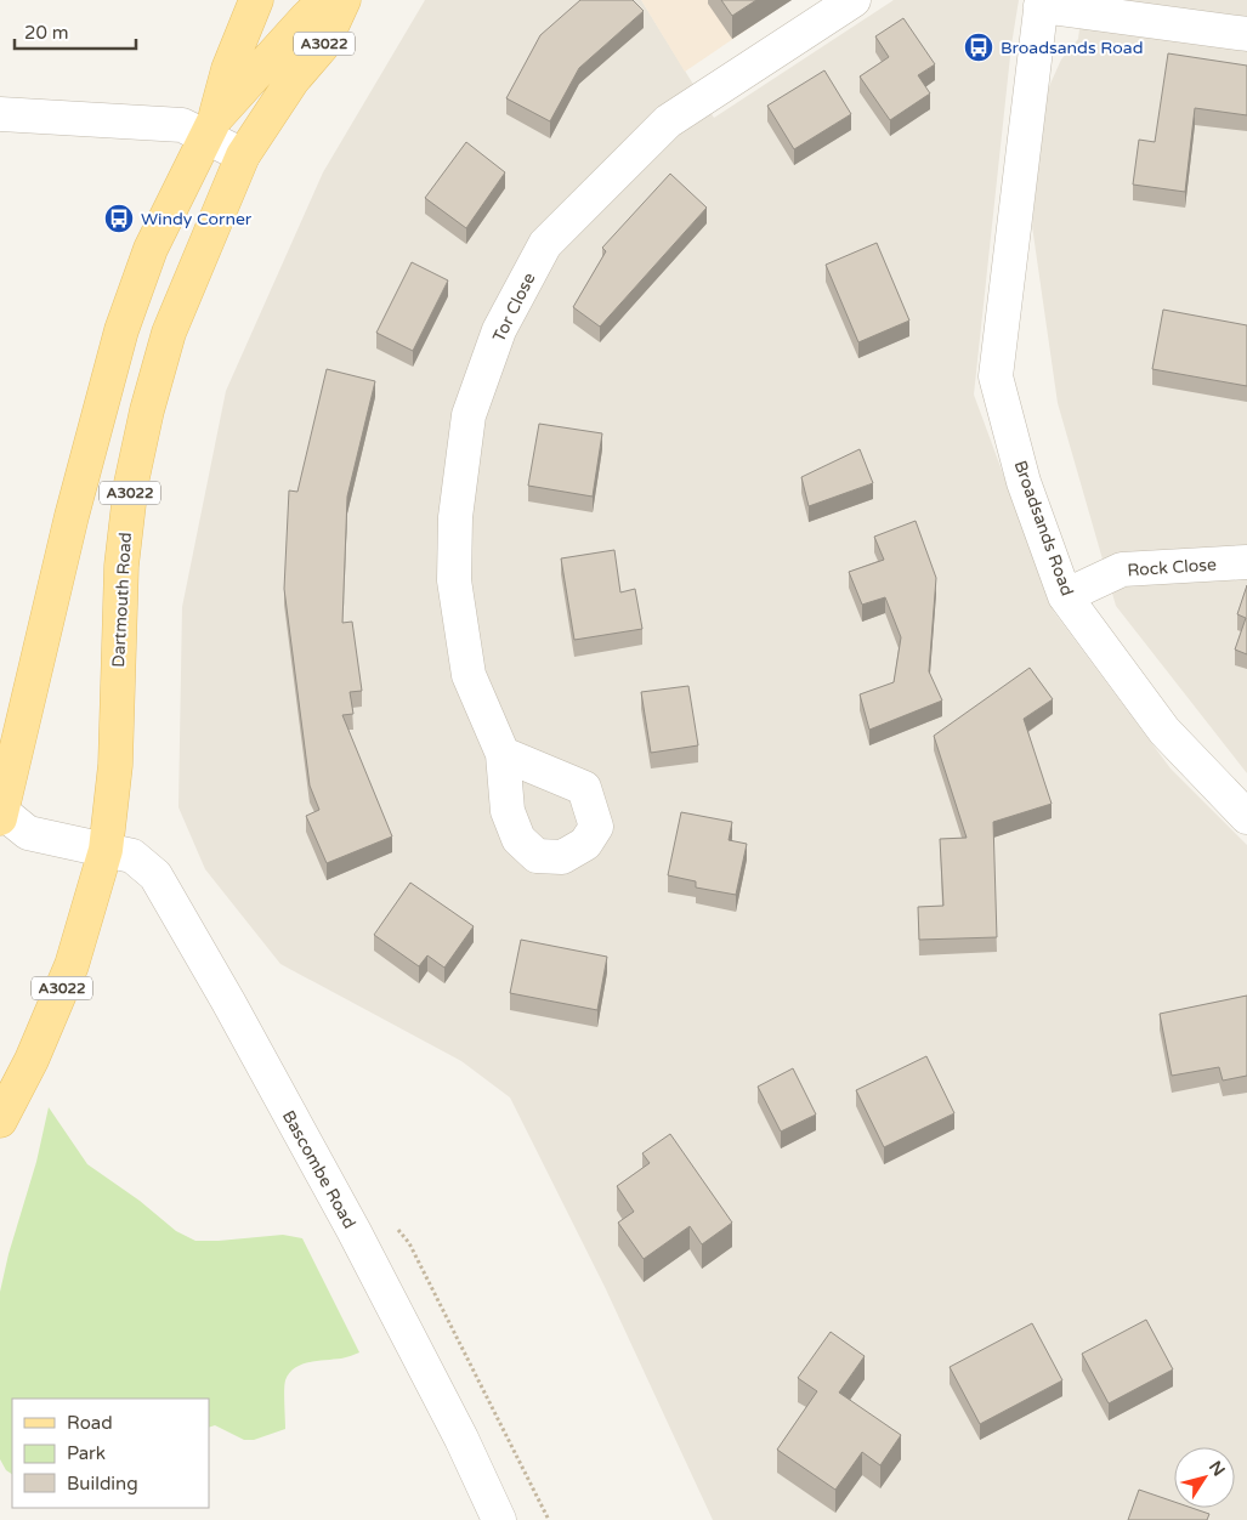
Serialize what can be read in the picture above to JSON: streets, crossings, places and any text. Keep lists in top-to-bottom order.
{
  "streets": {
    "main road": ["A3022", "Dartmouth Road"],
    "street": [
      "Tor Close",
      "Broadsands Road",
      "Rock Close",
      "Bascombe Road"
    ]
  },
  "crossings": [
    ["A3022", "Bascombe Road"],
    ["Broadsands Road", "Rock Close"],
    ["Dartmouth Road", "Bascombe Road"]
  ],
  "places": {
    "bus stop": ["Broadsands Road", "Windy Corner"]
  },
  "legend": ["Road", "Park", "Building"],
  "scale_bar": "20 m",
  "north": "top right"
}
